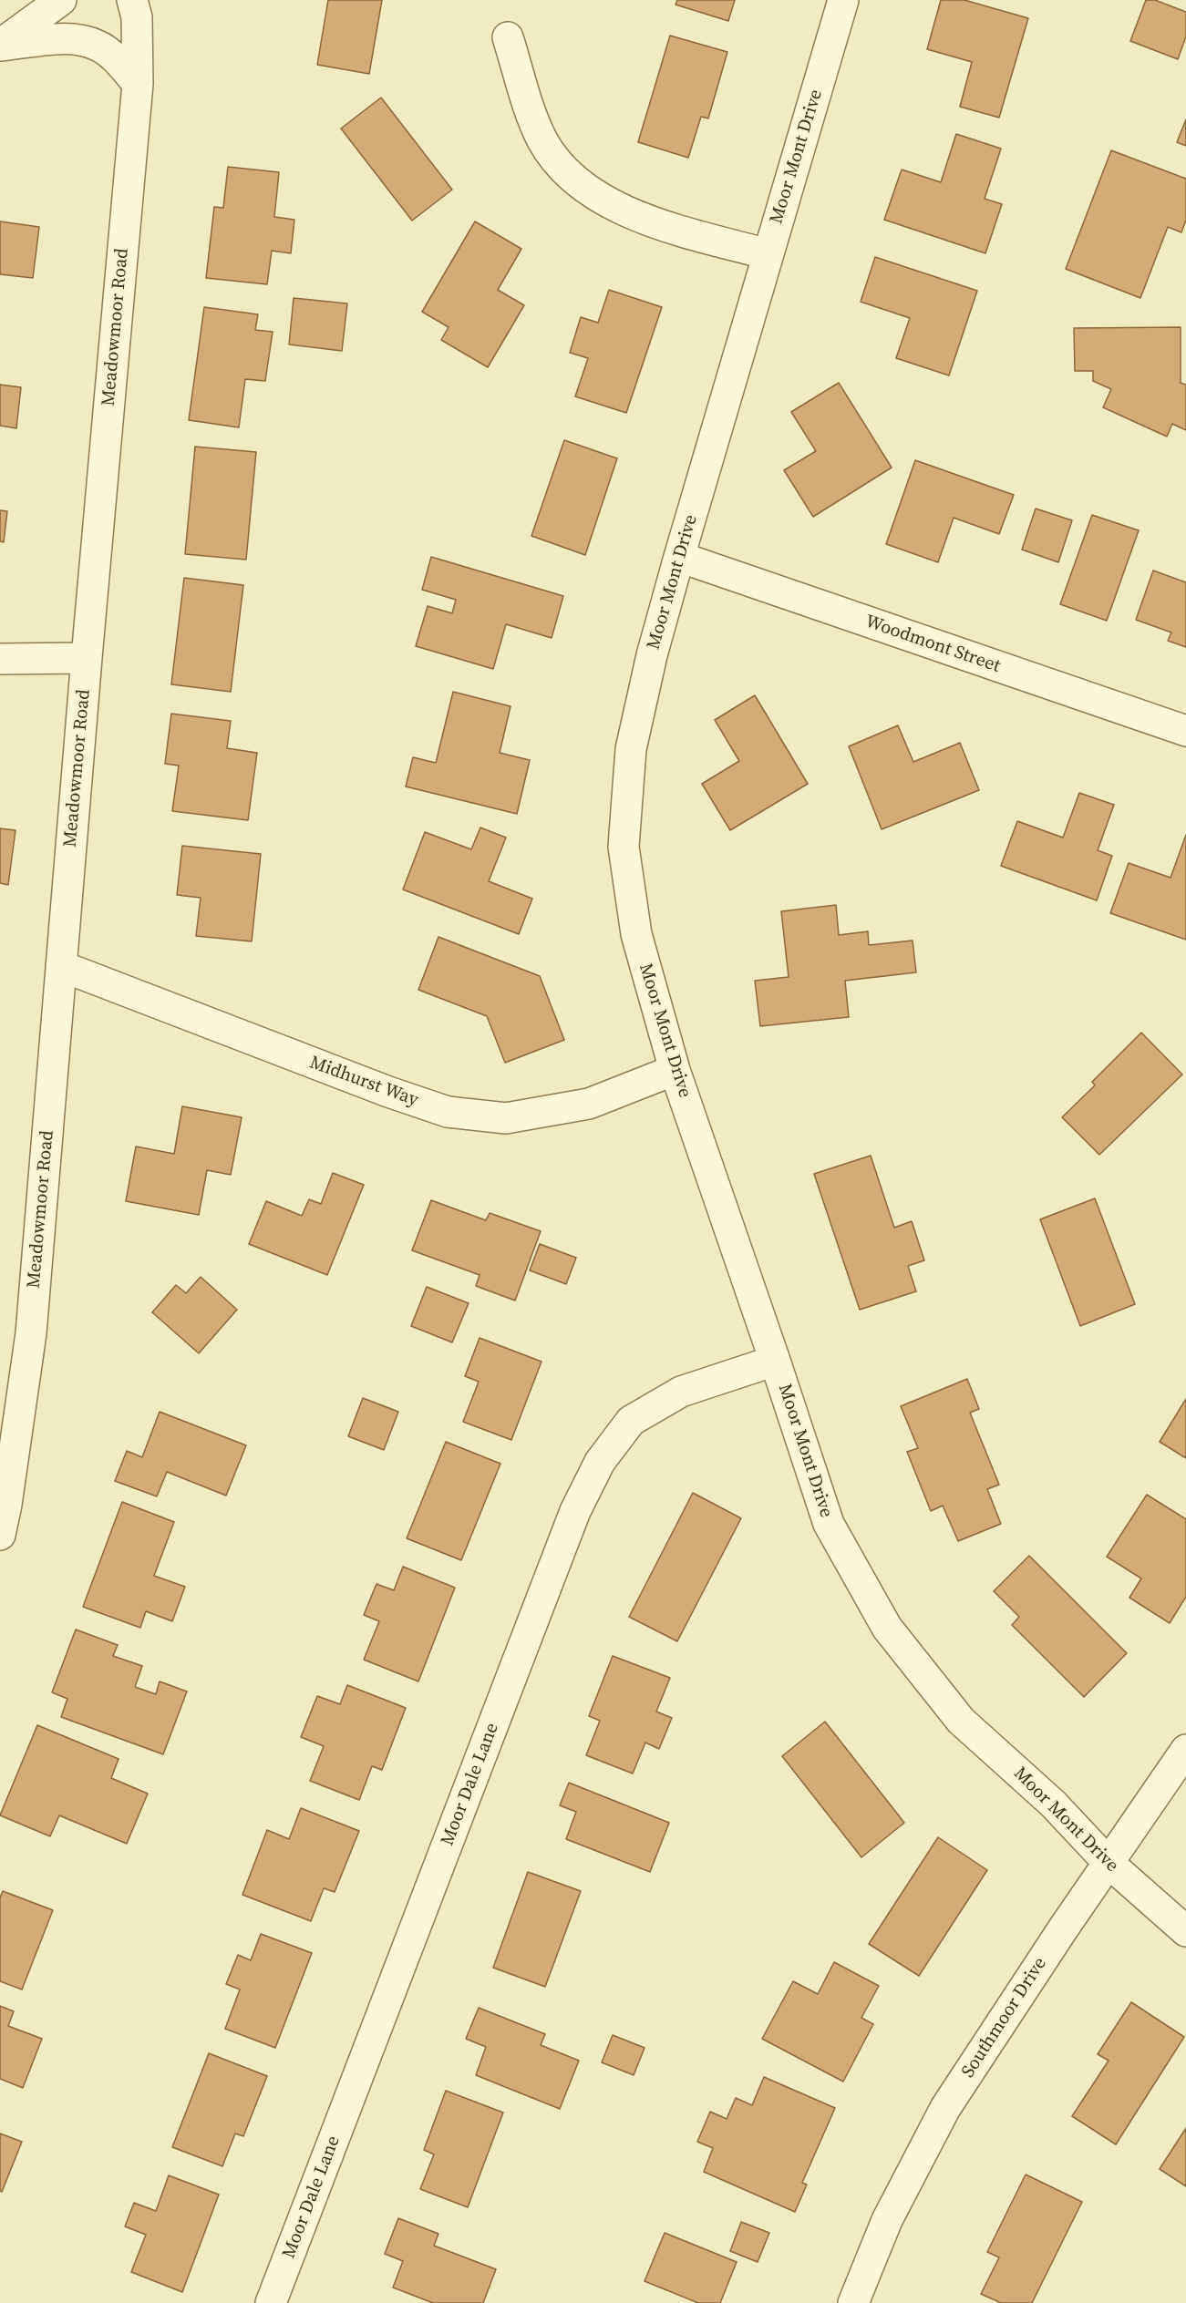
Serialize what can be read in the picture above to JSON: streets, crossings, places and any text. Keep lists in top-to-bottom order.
{
  "streets": {
    "street": [
      "Moor Mont Drive",
      "Meadowmoor Road",
      "Woodmont Street",
      "Midhurst Way",
      "Moor Dale Lane",
      "Southmoor Drive"
    ]
  },
  "crossings": [
    ["Moor Mont Drive", "Woodmont Street"],
    ["Moor Mont Drive", "Midhurst Way"],
    ["Moor Mont Drive", "Moor Dale Lane"],
    ["Moor Mont Drive", "Southmoor Drive"],
    ["Meadowmoor Road", "Midhurst Way"]
  ]
}
